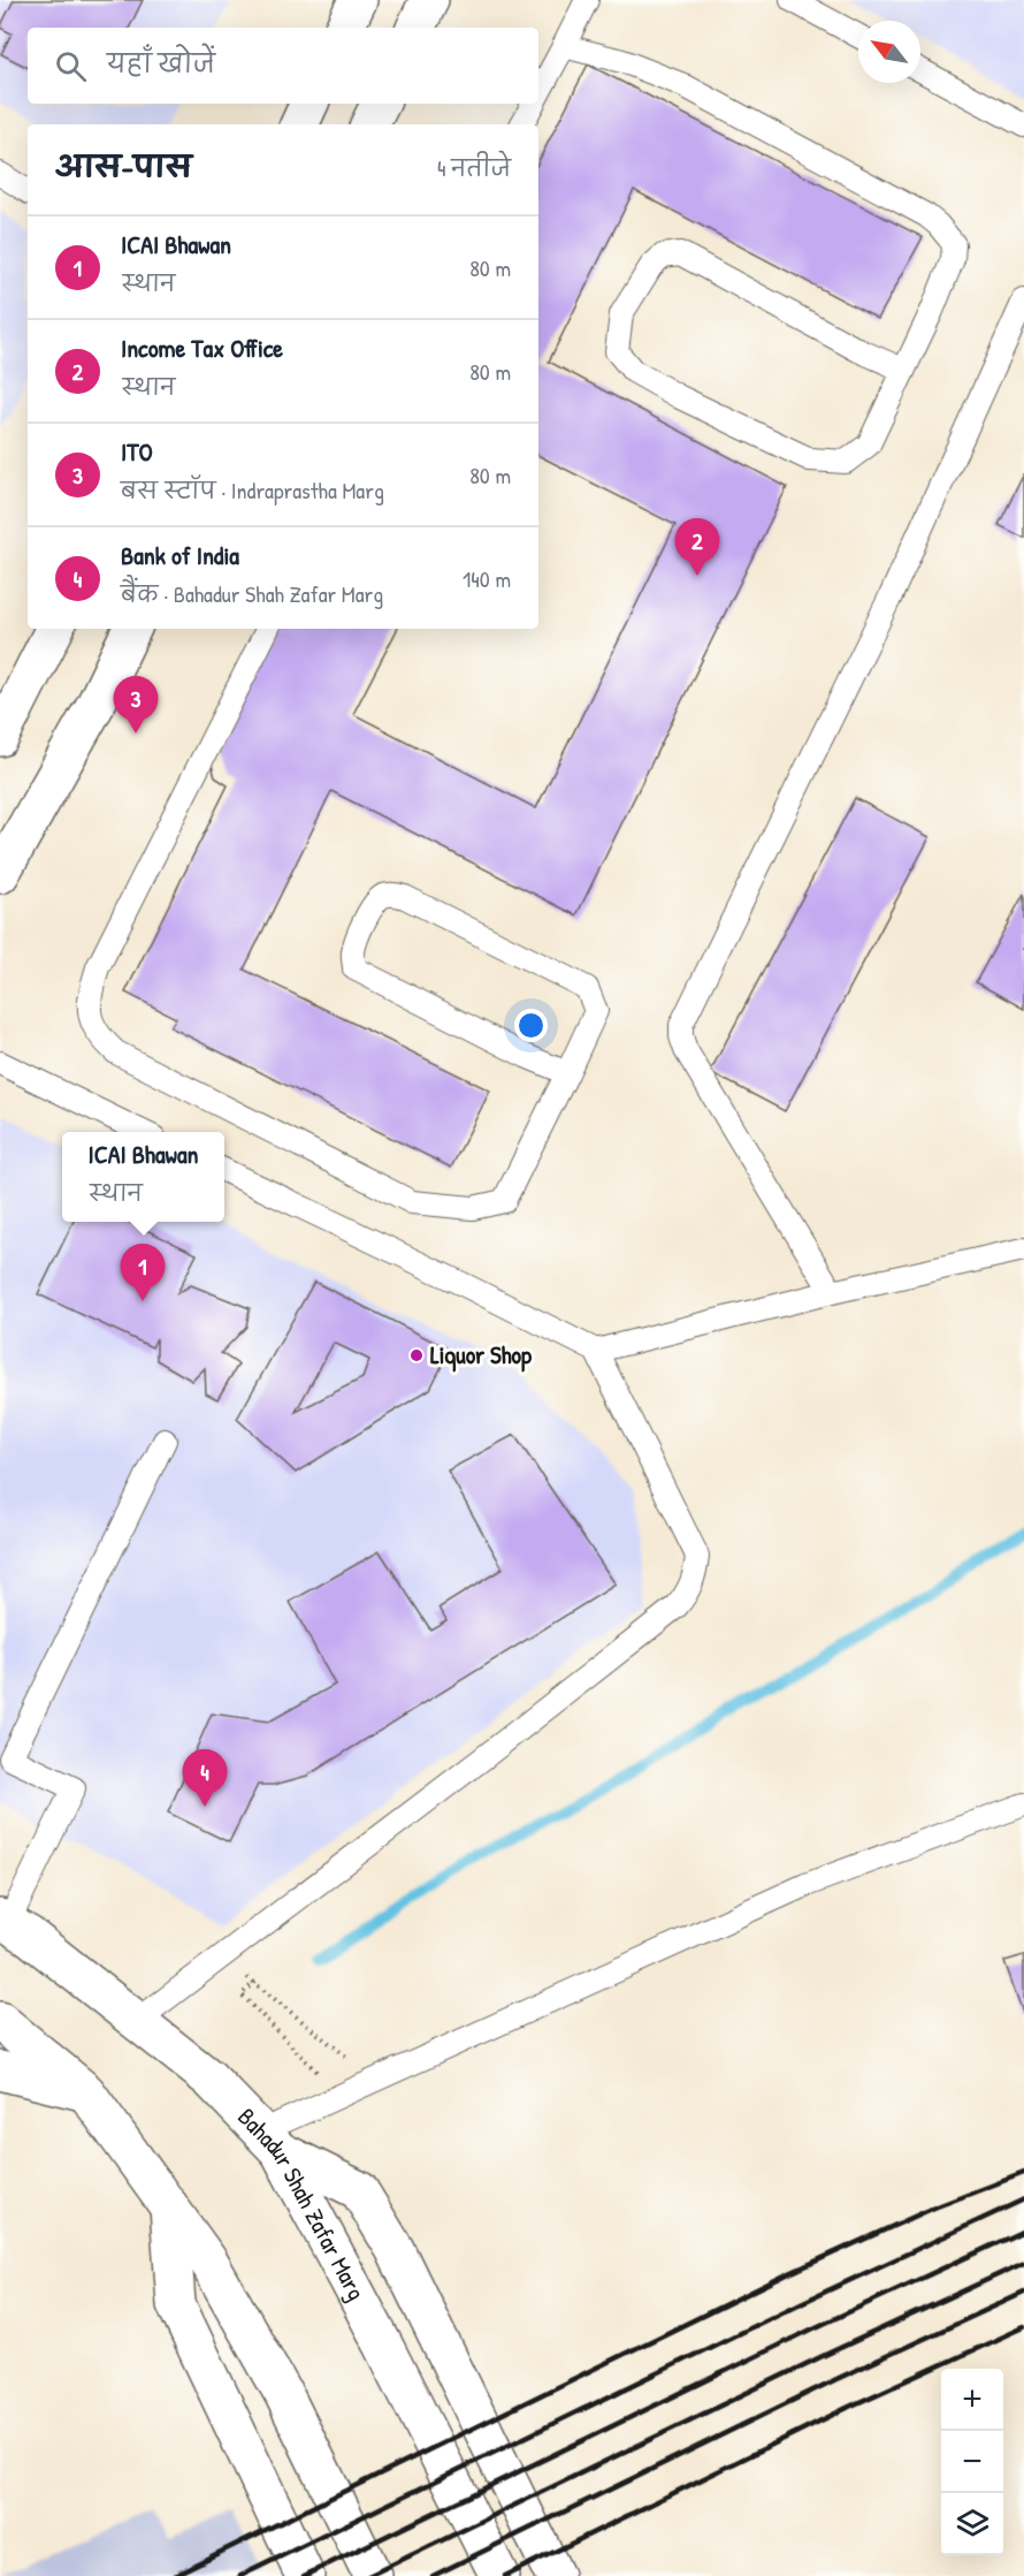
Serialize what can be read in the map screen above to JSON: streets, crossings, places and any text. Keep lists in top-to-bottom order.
{
  "streets": {
    "main road": ["Bahadur Shah Zafar Marg"]
  },
  "places": ["Liquor Shop"],
  "north": "top left",
  "page": {
    "search": "यहाँ खोजें",
    "heading": ["आस-पास", "4 नतीजे"],
    "list": [
      {
        "mark": "1",
        "name": "ICAI Bhawan",
        "note": "स्थान",
        "value": "80 m"
      },
      {
        "mark": "2",
        "name": "Income Tax Office",
        "note": "स्थान",
        "value": "80 m"
      },
      {
        "mark": "3",
        "name": "ITO",
        "note": "बस स्टॉप · Indraprastha Marg",
        "value": "80 m"
      },
      {
        "mark": "4",
        "name": "Bank of India",
        "note": "बैंक · Bahadur Shah Zafar Marg",
        "value": "140 m"
      }
    ],
    "pins": [
      "2",
      "3",
      "1",
      "4"
    ],
    "popup": ["ICAI Bhawan", "स्थान"],
    "map_buttons": ["+", "−"]
  }
}
